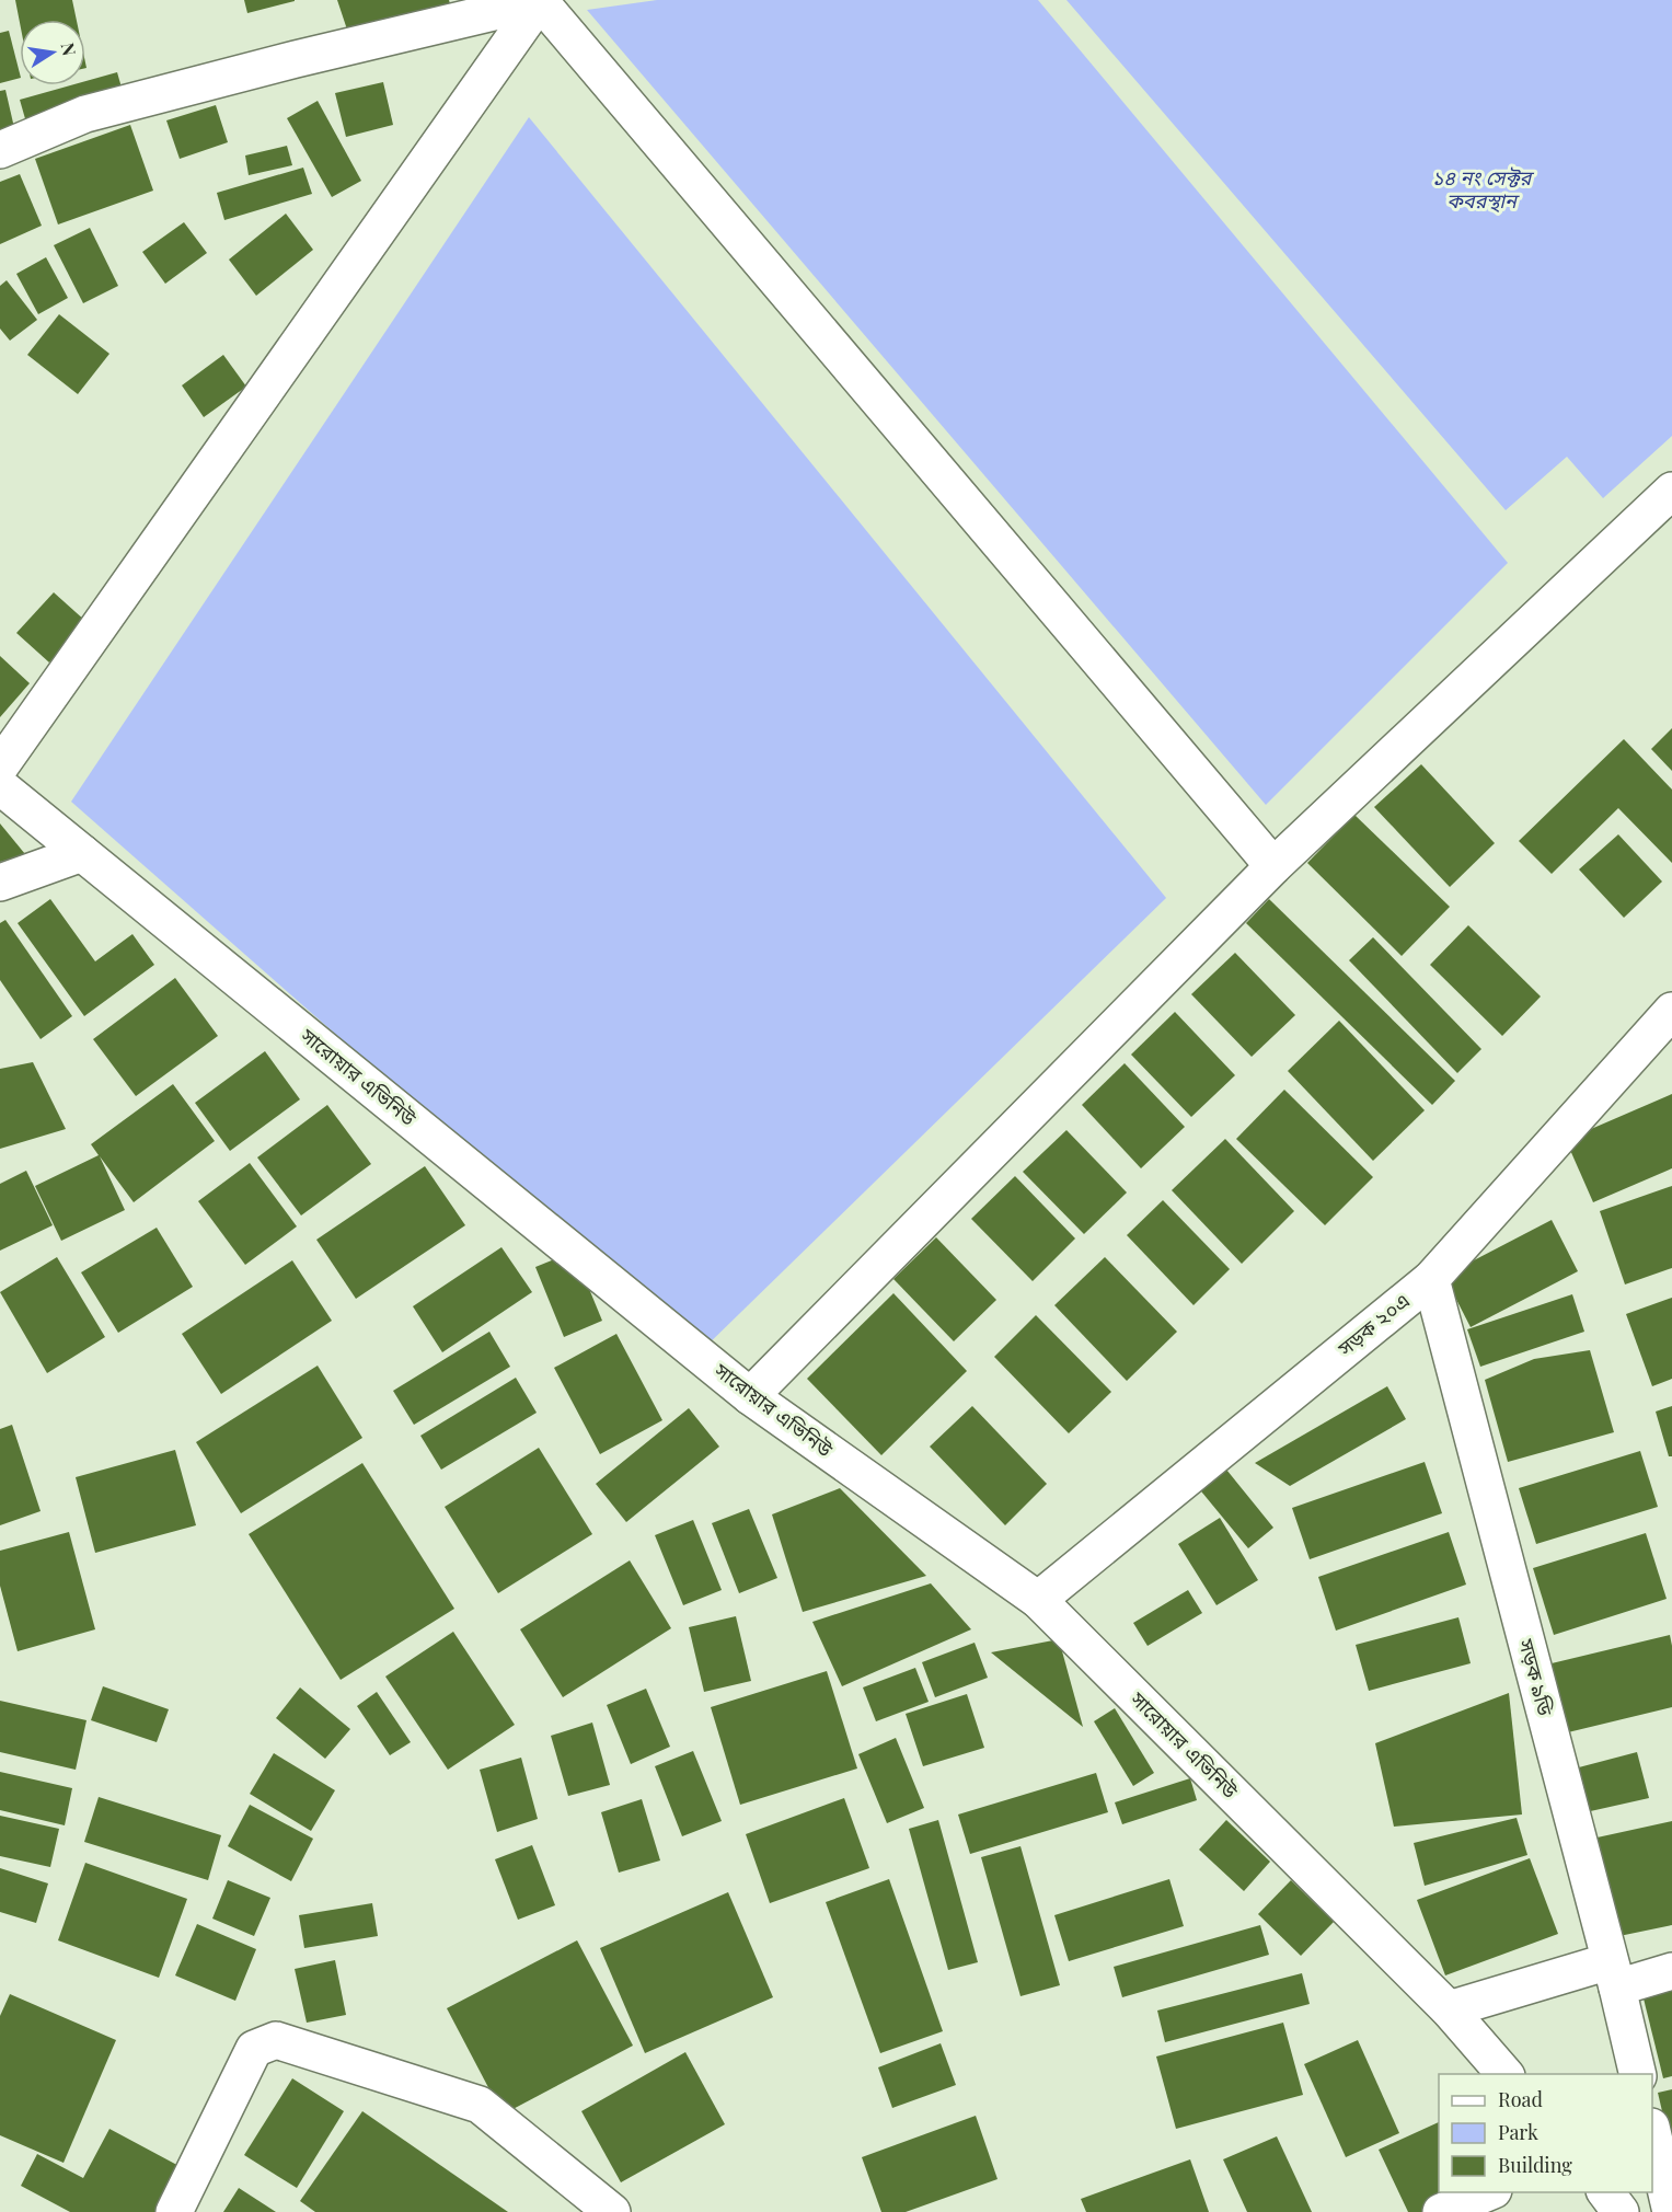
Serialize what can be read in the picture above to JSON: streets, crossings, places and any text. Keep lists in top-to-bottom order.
{
  "streets": {
    "street": ["সারোয়ার এভিনিউ", "সড়ক ২০এ", "সড়ক ৯ডি"]
  },
  "crossings": [
    ["সারোয়ার এভিনিউ", "সড়ক ২০এ"],
    ["সড়ক ২০এ", "সড়ক ৯ডি"]
  ],
  "parks": ["১৪ নং সেক্টর কবরস্থান"],
  "legend": ["Road", "Park", "Building"],
  "north": "right"
}
